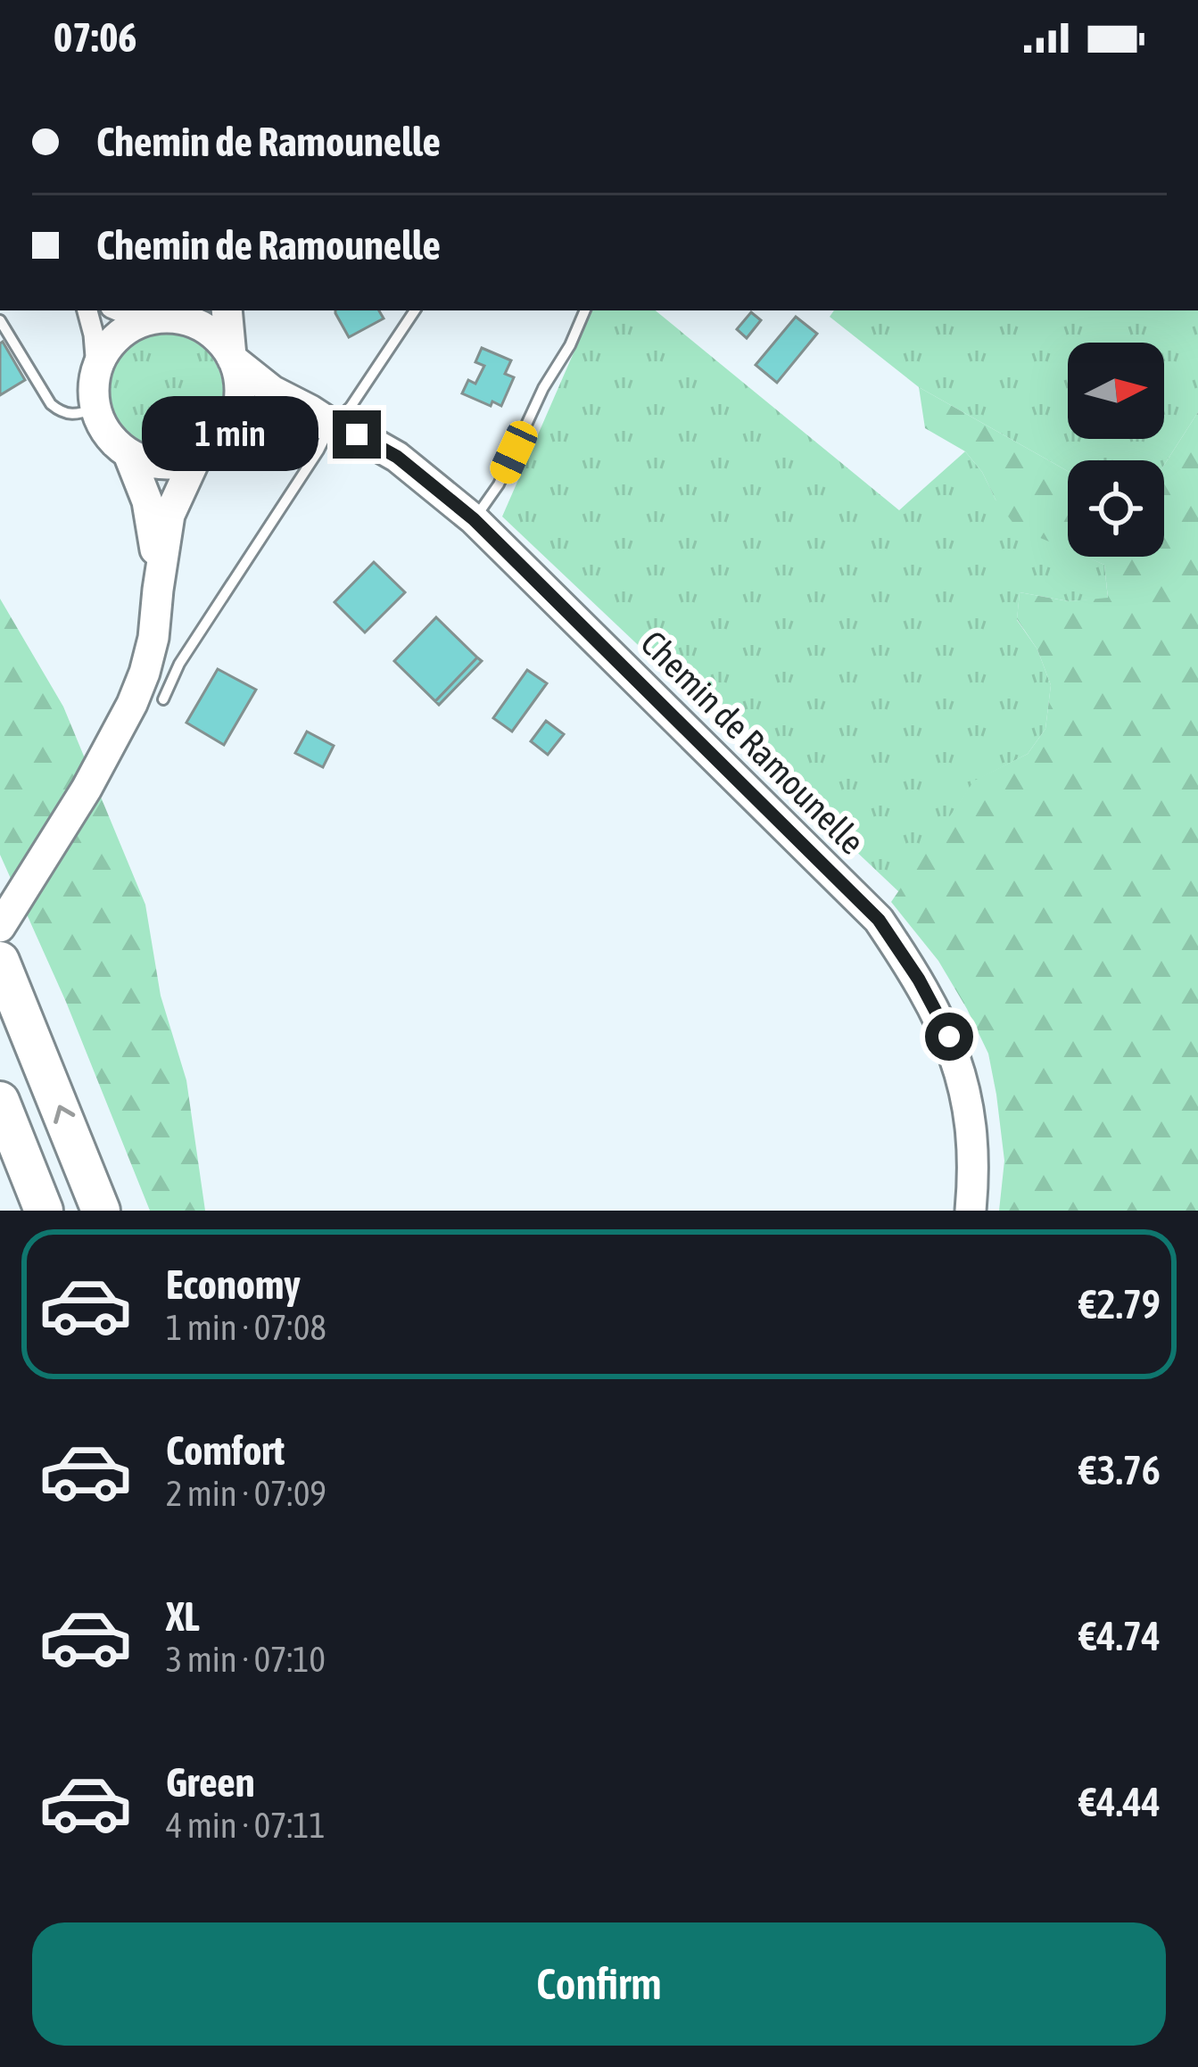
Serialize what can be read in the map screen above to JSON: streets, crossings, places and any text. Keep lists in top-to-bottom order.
{
  "streets": {
    "street": ["Chemin de Ramounelle"]
  },
  "north": "right",
  "page": {
    "status": "07:06",
    "banner": ["Chemin de Ramounelle", "Chemin de Ramounelle"],
    "bubble": "1 min",
    "list": [
      {
        "name": "Economy",
        "note": "1 min · 07:08",
        "value": "€2.79"
      },
      {
        "name": "Comfort",
        "note": "2 min · 07:09",
        "value": "€3.76"
      },
      {
        "name": "XL",
        "note": "3 min · 07:10",
        "value": "€4.74"
      },
      {
        "name": "Green",
        "note": "4 min · 07:11",
        "value": "€4.44"
      }
    ],
    "buttons": "Confirm"
  }
}
